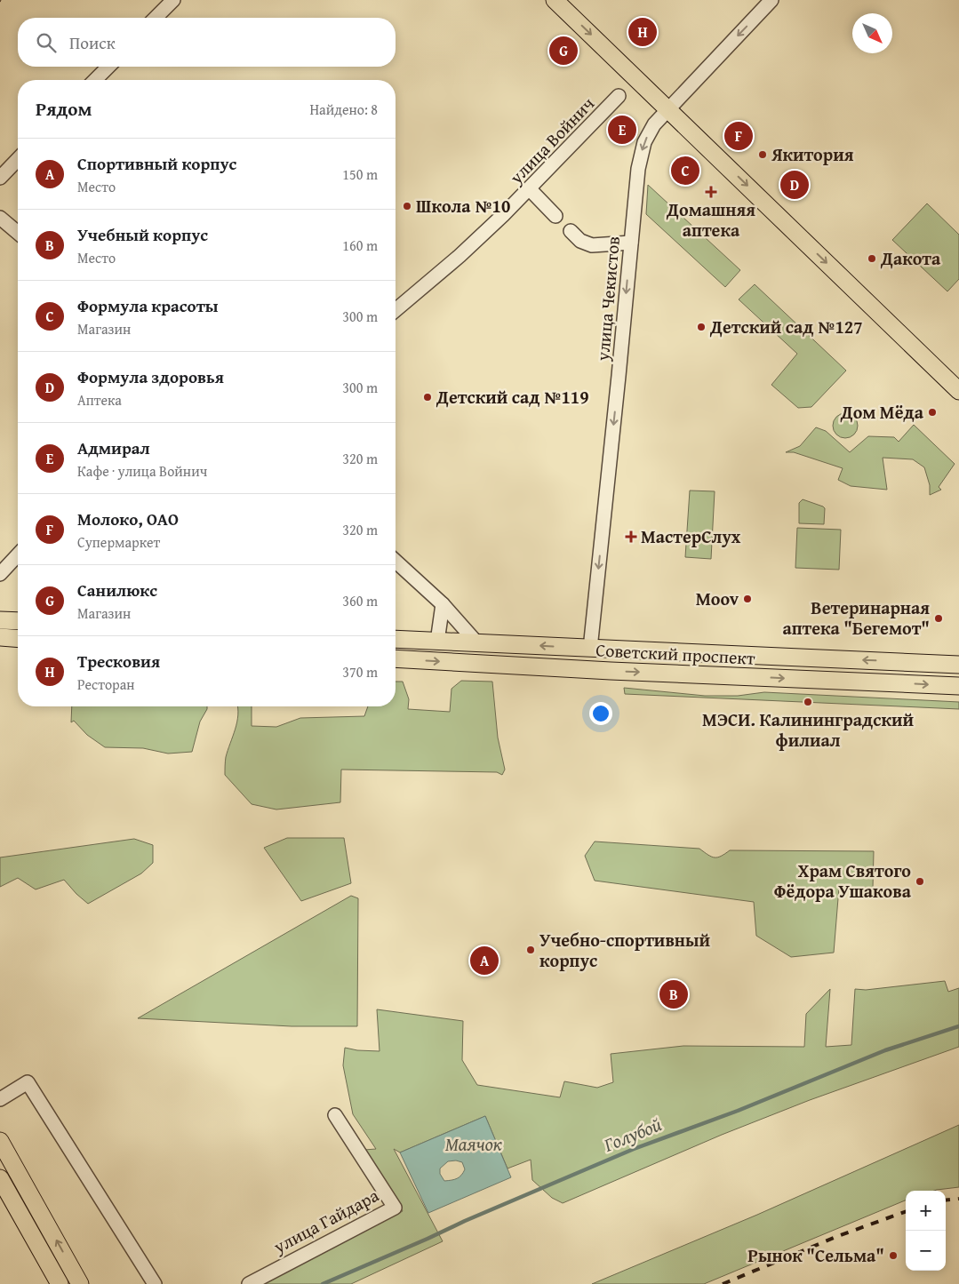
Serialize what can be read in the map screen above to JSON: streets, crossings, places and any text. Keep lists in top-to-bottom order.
{
  "streets": {
    "main road": ["Советский проспект"],
    "street": ["улица Войнич", "улица Чекистов", "улица Гайдара"]
  },
  "crossings": [
    ["улица Чекистов", "Советский проспект"]
  ],
  "one_way": ["улица Чекистов"],
  "water": ["Голубой", "Маячок"],
  "places": {
    "other": [
      "Якитория",
      "Школа №10",
      "Дакота",
      "Детский сад №127",
      "Детский сад №119",
      "Дом Мёда",
      "Moov",
      "Ветеринарная аптека \"Бегемот\"",
      "МЭСИ. Калининградский филиал",
      "Храм Святого Фёдора Ушакова",
      "Учебно-спортивный корпус",
      "Рынок \"Сельма\""
    ],
    "health": ["Домашняя аптека", "МастерСлух"]
  },
  "north": "bottom right",
  "page": {
    "pins": [
      "H",
      "G",
      "E",
      "F",
      "C",
      "D",
      "A",
      "B"
    ],
    "search": "Поиск",
    "heading": ["Рядом", "Найдено: 8"],
    "list": [
      {
        "mark": "A",
        "name": "Спортивный корпус",
        "note": "Место",
        "value": "150 m"
      },
      {
        "mark": "B",
        "name": "Учебный корпус",
        "note": "Место",
        "value": "160 m"
      },
      {
        "mark": "C",
        "name": "Формула красоты",
        "note": "Магазин",
        "value": "300 m"
      },
      {
        "mark": "D",
        "name": "Формула здоровья",
        "note": "Аптека",
        "value": "300 m"
      },
      {
        "mark": "E",
        "name": "Адмирал",
        "note": "Кафе · улица Войнич",
        "value": "320 m"
      },
      {
        "mark": "F",
        "name": "Молоко, ОАО",
        "note": "Супермаркет",
        "value": "320 m"
      },
      {
        "mark": "G",
        "name": "Санилюкс",
        "note": "Магазин",
        "value": "360 m"
      },
      {
        "mark": "H",
        "name": "Тресковия",
        "note": "Ресторан",
        "value": "370 m"
      }
    ],
    "map_buttons": ["+", "−"]
  }
}
